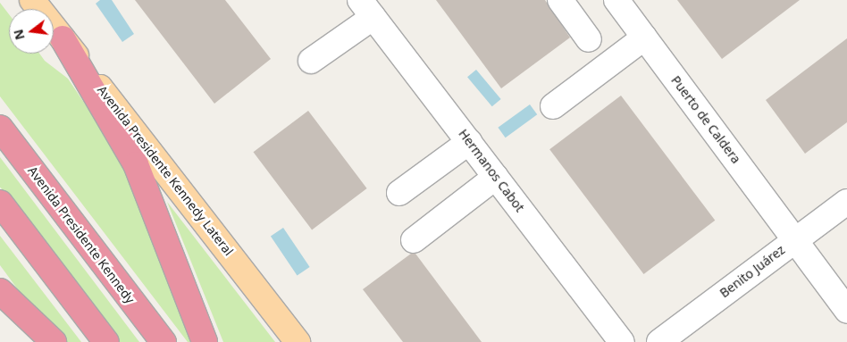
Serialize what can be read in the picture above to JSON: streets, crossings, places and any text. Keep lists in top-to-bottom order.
{
  "streets": {
    "highway": ["Avenida Presidente Kennedy"],
    "main road": ["Avenida Presidente Kennedy Lateral"],
    "street": ["Puerto de Caldera", "Hermanos Cabot", "Benito Juárez"]
  },
  "crossings": [
    ["Puerto de Caldera", "Benito Juárez"]
  ],
  "north": "left"
}
